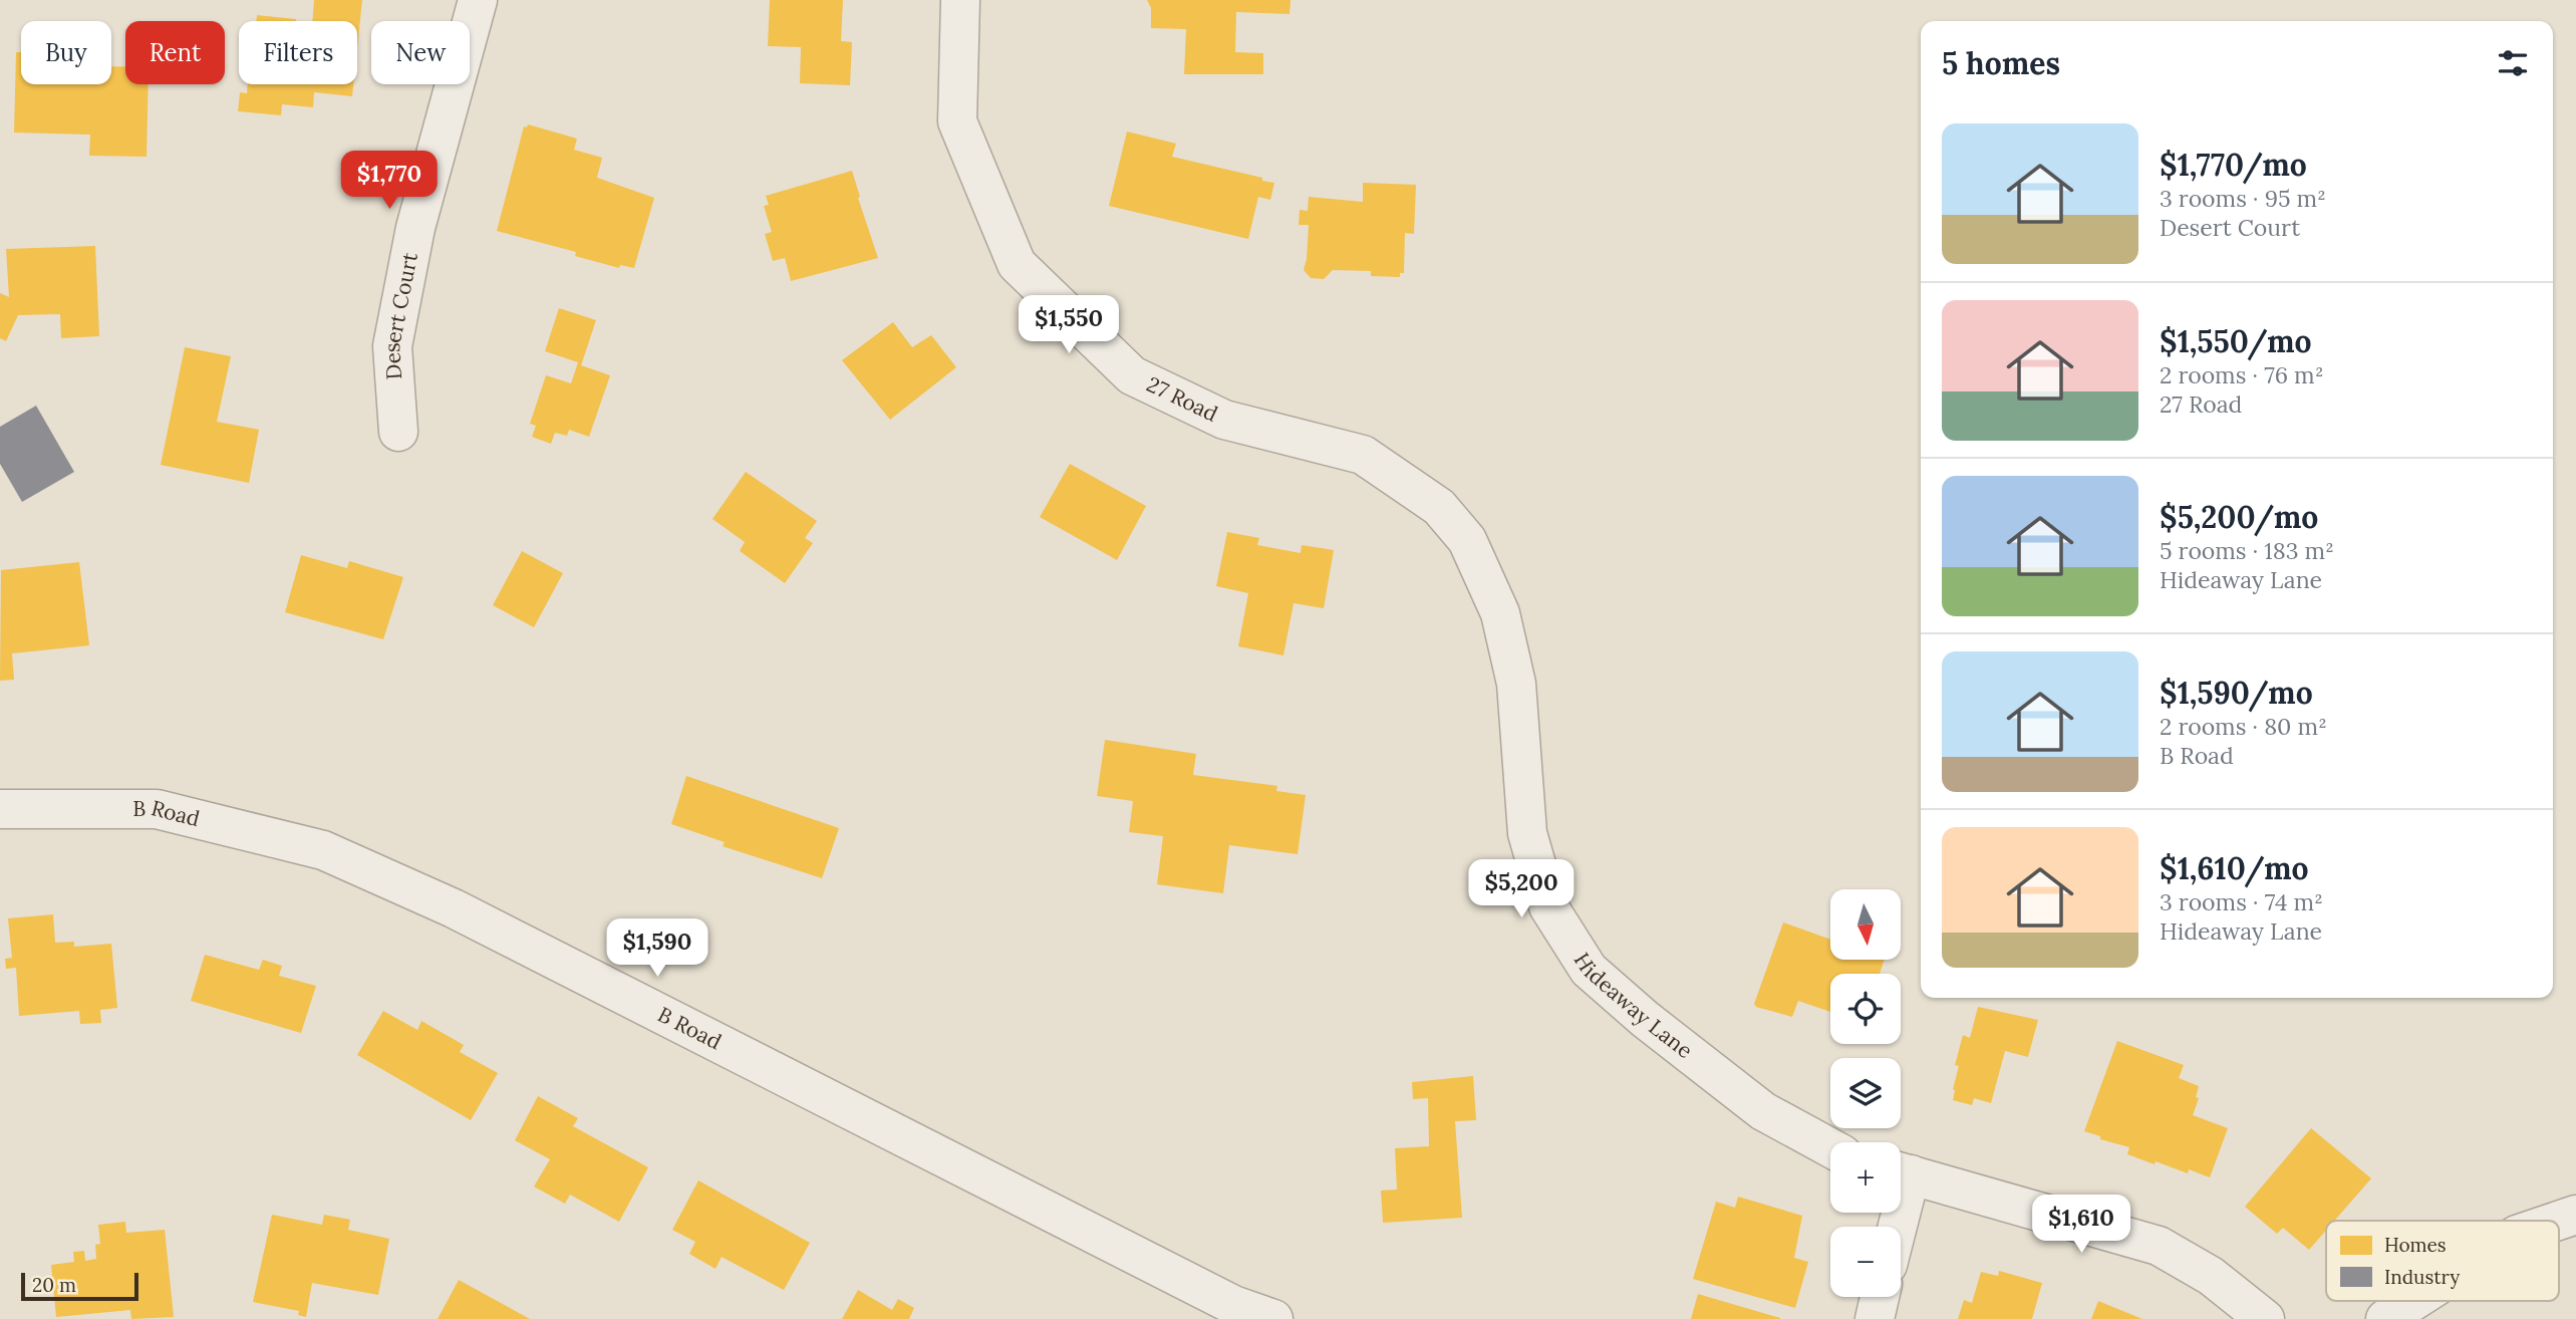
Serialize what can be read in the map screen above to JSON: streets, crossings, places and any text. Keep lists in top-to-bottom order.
{
  "streets": {
    "street": [
      "Desert Court",
      "27 Road",
      "B Road",
      "Hideaway Lane"
    ]
  },
  "crossings": [
    ["27 Road", "Hideaway Lane"]
  ],
  "legend": ["Homes", "Industry"],
  "scale_bar": "20 m",
  "north": "bottom",
  "page": {
    "chip": [
      "Buy",
      "Rent",
      "Filters",
      "New"
    ],
    "heading": "5 homes",
    "list": [
      {
        "name": "$1,770/mo",
        "note": "3 rooms · 95 m² · Desert Court"
      },
      {
        "name": "$1,550/mo",
        "note": "2 rooms · 76 m² · 27 Road"
      },
      {
        "name": "$5,200/mo",
        "note": "5 rooms · 183 m² · Hideaway Lane"
      },
      {
        "name": "$1,590/mo",
        "note": "2 rooms · 80 m² · B Road"
      },
      {
        "name": "$1,610/mo",
        "note": "3 rooms · 74 m² · Hideaway Lane"
      }
    ],
    "price": [
      "$1,770",
      "$1,550",
      "$5,200",
      "$1,590",
      "$1,610"
    ],
    "map_buttons": ["+", "−"],
    "scale": "20 m"
  }
}
